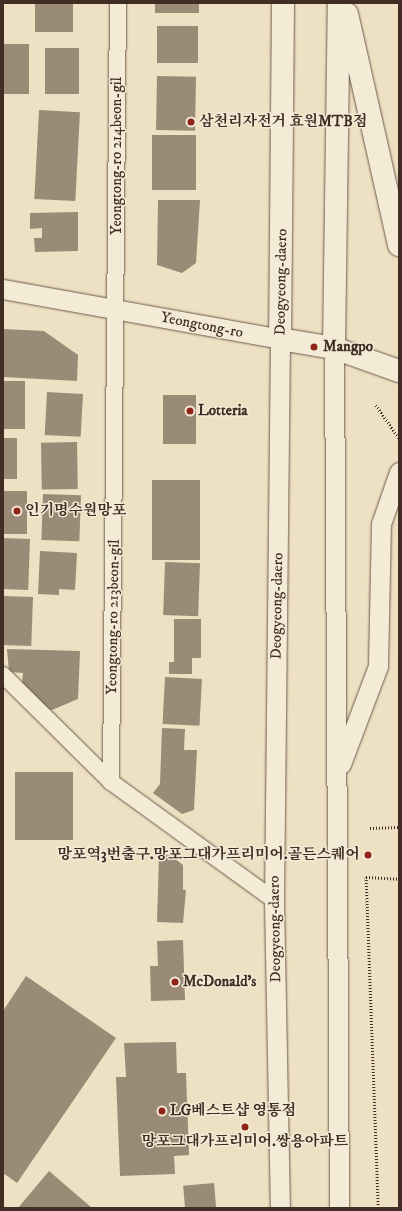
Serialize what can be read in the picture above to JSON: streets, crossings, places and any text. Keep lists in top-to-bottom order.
{
  "streets": {
    "main road": ["Deogyeong-daero", "Yeongtong-ro"],
    "street": ["Yeongtong-ro 214beon-gil", "Yeongtong-ro 213beon-gil"]
  },
  "crossings": [
    ["Yeongtong-ro 214beon-gil", "Yeongtong-ro"],
    ["Yeongtong-ro 214beon-gil", "Yeongtong-ro 213beon-gil"],
    ["Deogyeong-daero", "Yeongtong-ro"],
    ["Yeongtong-ro", "Yeongtong-ro 213beon-gil"]
  ],
  "places": [
    "삼천리자전거 효원MTB점",
    "Mangpo",
    "Lotteria",
    "인기명수원망포",
    "망포역3번출구.망포그대가프리미어.골든스퀘어",
    "McDonald's",
    "LG베스트샵 영통점",
    "망포그대가프리미어.쌍용아파트"
  ]
}
